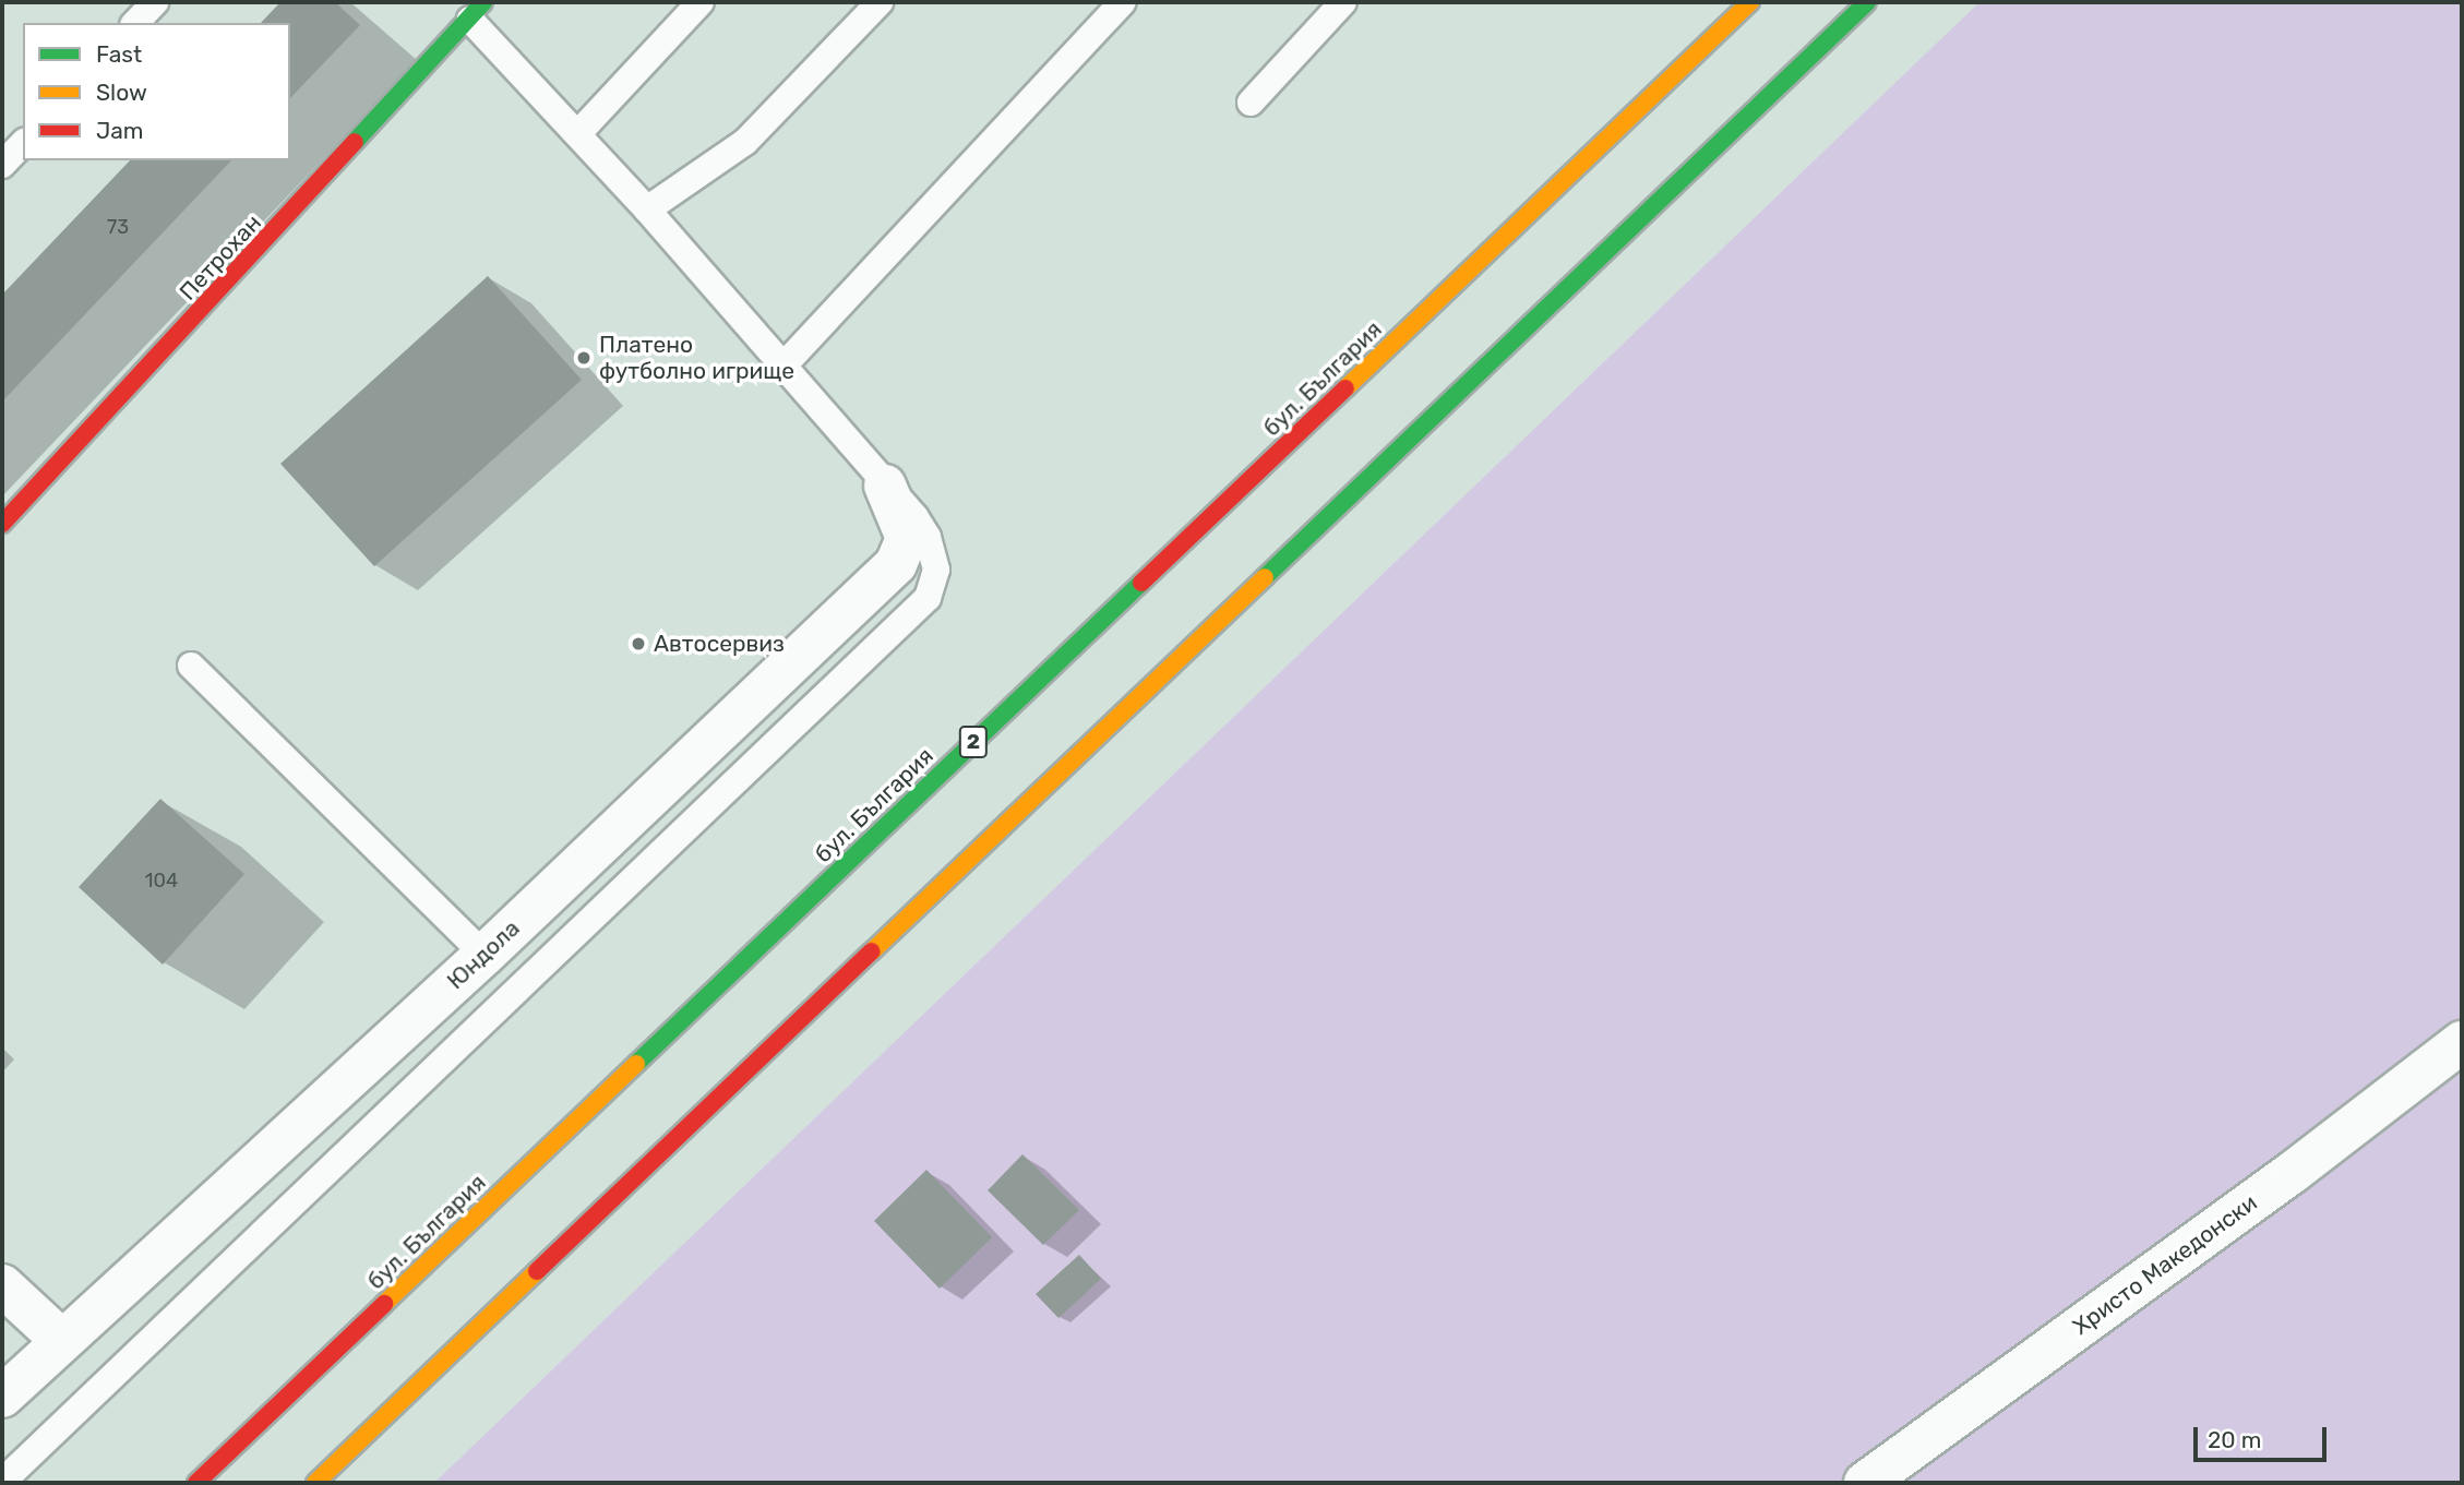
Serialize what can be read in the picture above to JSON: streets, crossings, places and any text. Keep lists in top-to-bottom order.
{
  "streets": {
    "main road": ["Петрохан", "бул. България", "2"],
    "street": ["Юндола", "Христо Македонски"]
  },
  "places": ["Платено футболно игрище", "Автосервиз"],
  "house_numbers": ["73", "104"],
  "legend": ["Fast", "Slow", "Jam"],
  "scale_bar": "20 m"
}
